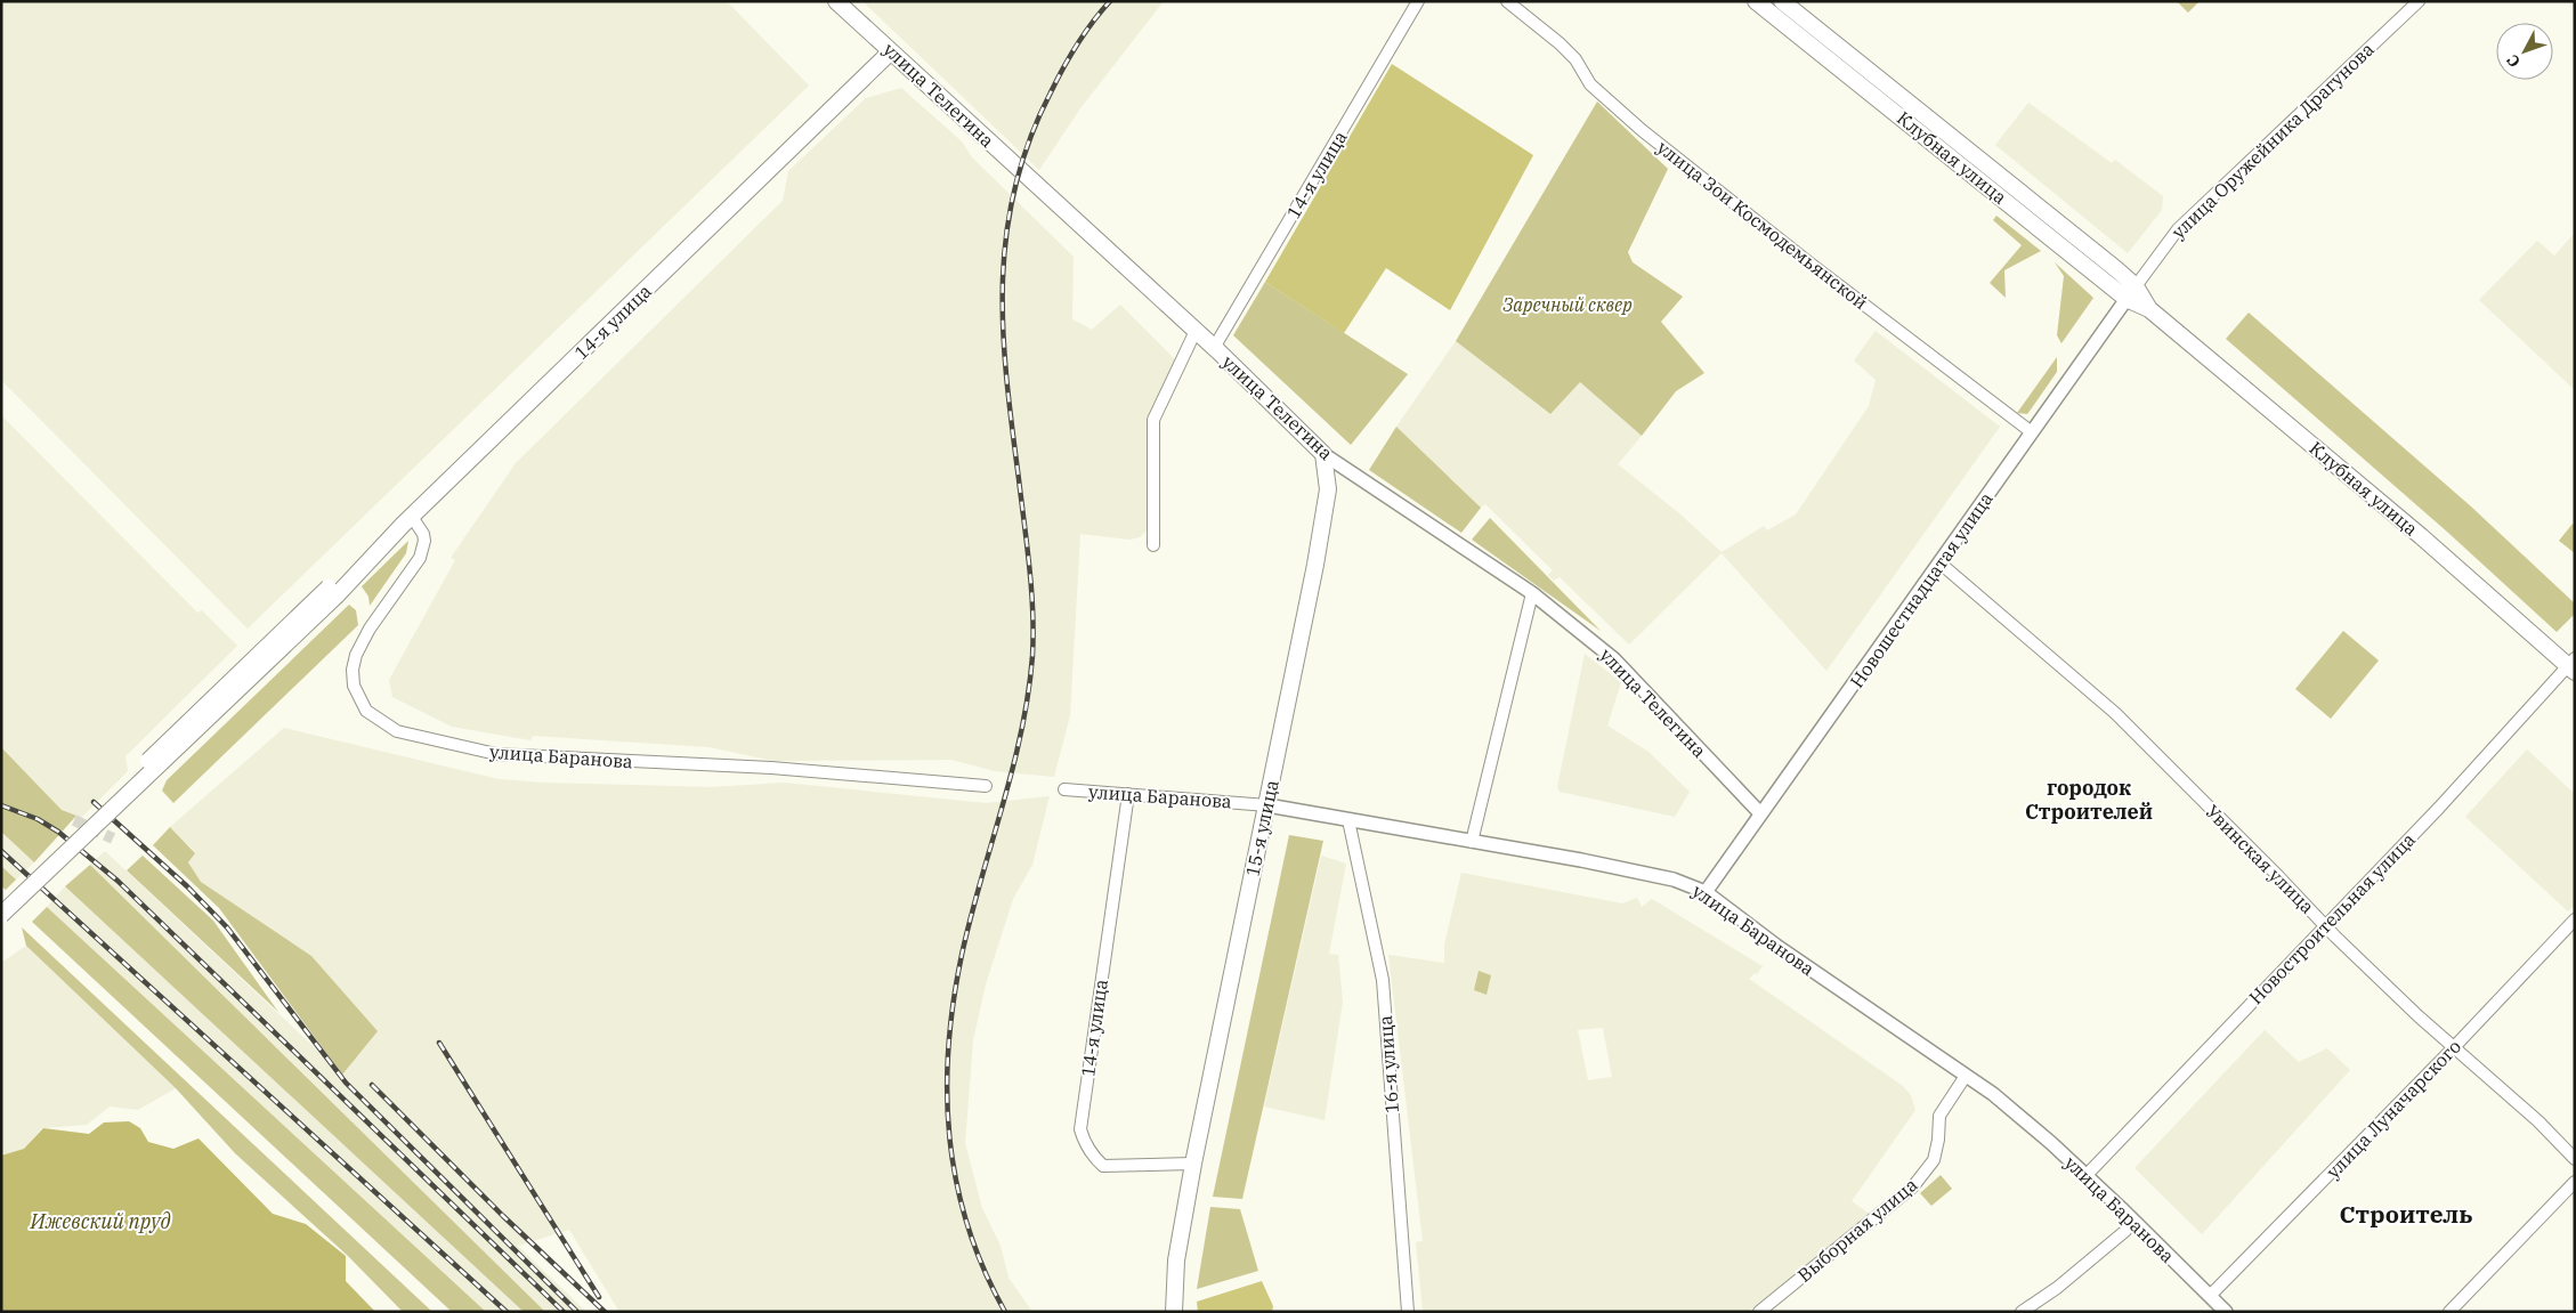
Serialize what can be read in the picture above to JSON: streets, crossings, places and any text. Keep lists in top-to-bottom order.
{
  "streets": {
    "main road": [
      "улица Телегина",
      "Клубная улица",
      "14-я улица",
      "15-я улица"
    ],
    "street": [
      "улица Оружейника Драгунова",
      "улица Зои Космодемьянской",
      "Новошестнадцатая улица",
      "улица Баранова",
      "Увинская улица",
      "Новостроительная улица",
      "16-я улица",
      "улица Луначарского",
      "Выборная улица"
    ]
  },
  "crossings": [
    ["улица Телегина", "14-я улица"],
    ["улица Телегина", "Новошестнадцатая улица"],
    ["улица Телегина", "15-я улица"],
    ["улица Оружейника Драгунова", "Клубная улица"],
    ["улица Оружейника Драгунова", "Новошестнадцатая улица"],
    ["Клубная улица", "Новошестнадцатая улица"],
    ["Клубная улица", "Новостроительная улица"],
    ["14-я улица", "улица Баранова"],
    ["14-я улица", "15-я улица"],
    ["улица Зои Космодемьянской", "Новошестнадцатая улица"],
    ["Новошестнадцатая улица", "улица Баранова"],
    ["Новошестнадцатая улица", "Увинская улица"],
    ["улица Баранова", "15-я улица"],
    ["улица Баранова", "Новостроительная улица"],
    ["улица Баранова", "16-я улица"],
    ["улица Баранова", "улица Луначарского"],
    ["улица Баранова", "Выборная улица"],
    ["Увинская улица", "Новостроительная улица"],
    ["Увинская улица", "улица Луначарского"]
  ],
  "districts": ["городок Строителей", "Строитель"],
  "water": ["Ижевский пруд"],
  "parks": ["Заречный сквер"],
  "north": "bottom left"
}
